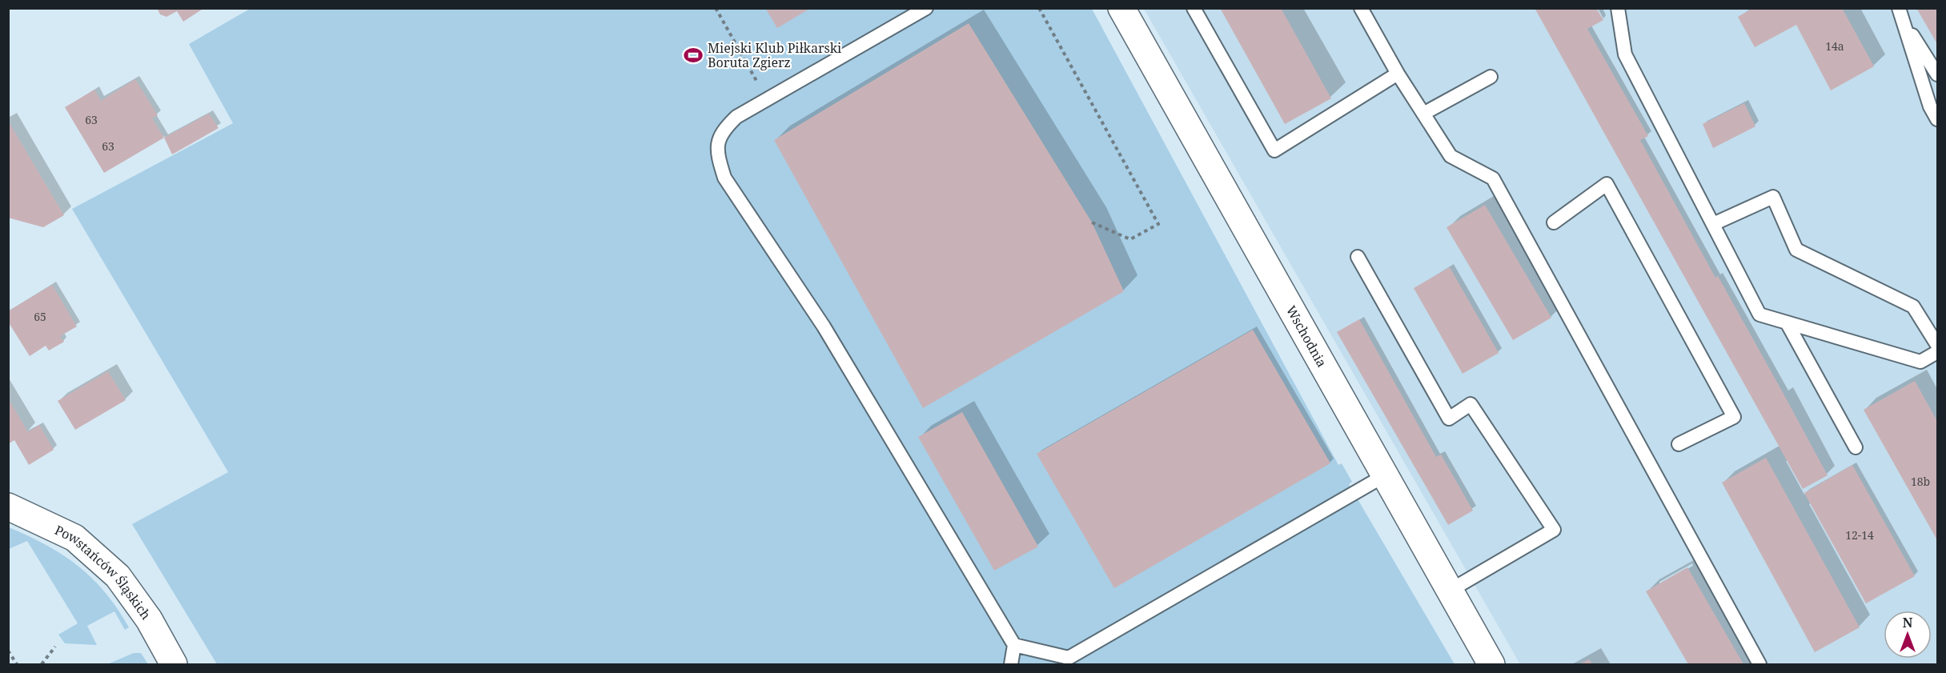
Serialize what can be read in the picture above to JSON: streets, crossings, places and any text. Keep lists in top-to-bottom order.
{
  "streets": {
    "street": ["Wschodnia", "Powstańców Śląskich"]
  },
  "places": {
    "sports": ["Miejski Klub Piłkarski Boruta Zgierz"]
  },
  "house_numbers": [
    "14a",
    "63",
    "63",
    "65",
    "18b",
    "12-14"
  ],
  "north": "top"
}
